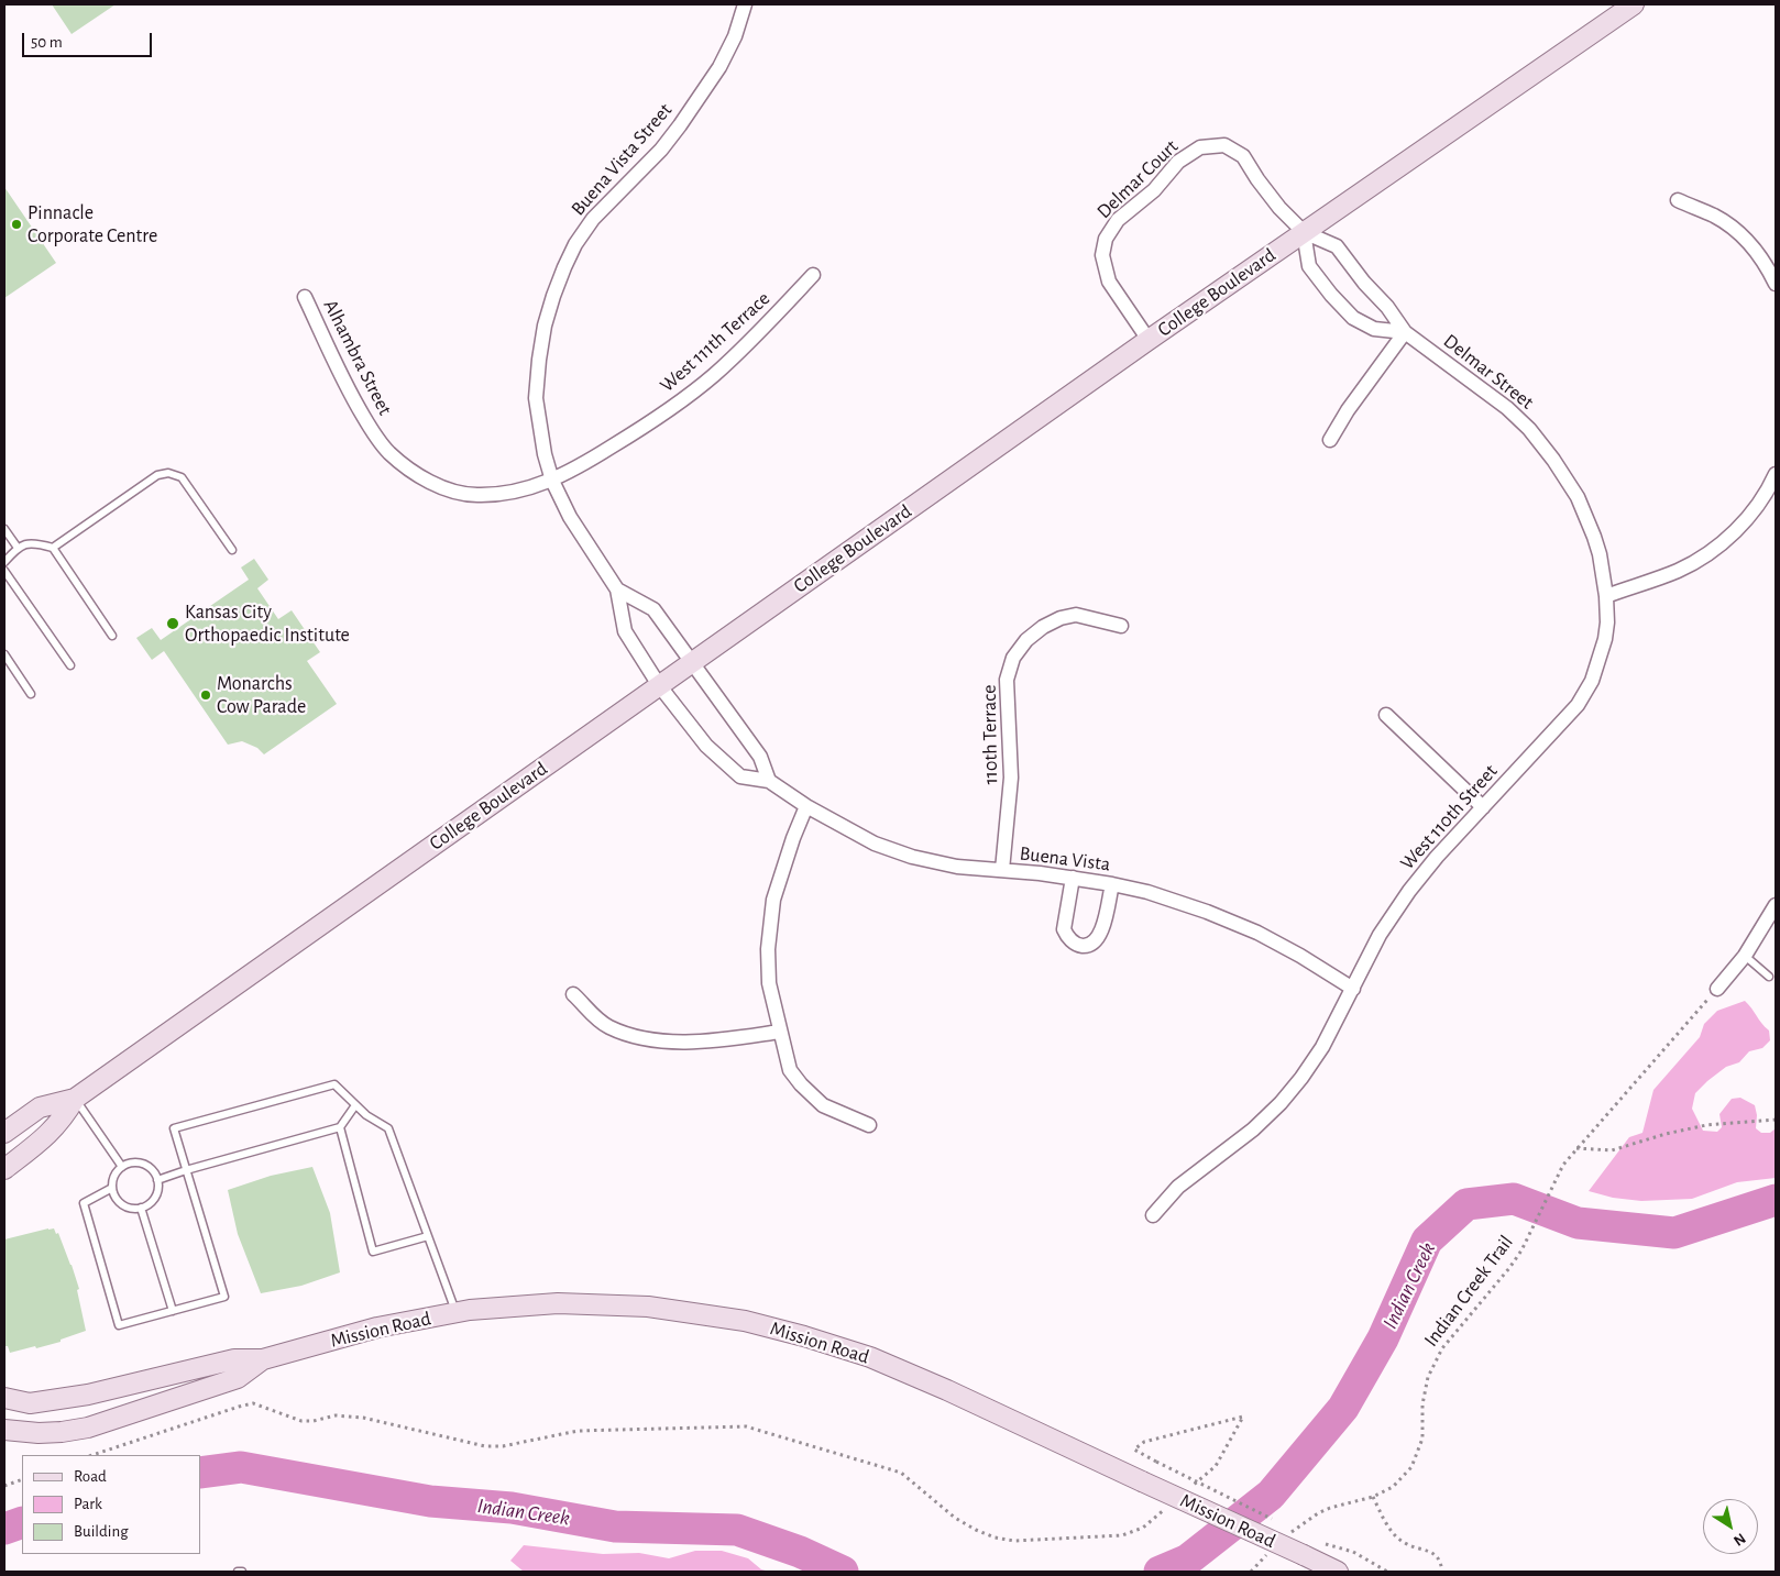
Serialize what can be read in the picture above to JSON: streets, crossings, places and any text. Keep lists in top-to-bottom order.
{
  "streets": {
    "main road": ["College Boulevard", "Mission Road"],
    "street": [
      "Buena Vista Street",
      "Delmar Court",
      "West 111th Terrace",
      "Alhambra Street",
      "Delmar Street",
      "110th Terrace",
      "West 110th Street",
      "Buena Vista"
    ],
    "path": ["Indian Creek Trail"]
  },
  "crossings": [
    ["Buena Vista Street", "College Boulevard"],
    ["Buena Vista Street", "West 111th Terrace"],
    ["Buena Vista Street", "Alhambra Street"],
    ["Buena Vista Street", "Buena Vista"],
    ["Delmar Court", "College Boulevard"],
    ["Delmar Court", "Delmar Street"],
    ["College Boulevard", "Delmar Street"],
    ["College Boulevard", "Buena Vista"],
    ["West 111th Terrace", "Alhambra Street"],
    ["Delmar Street", "West 110th Street"],
    ["110th Terrace", "Buena Vista"],
    ["West 110th Street", "Buena Vista"]
  ],
  "water": ["Indian Creek"],
  "places": ["Pinnacle Corporate Centre", "Kansas City Orthopaedic Institute", "Monarchs Cow Parade"],
  "legend": ["Road", "Park", "Building"],
  "scale_bar": "50 m",
  "north": "bottom right"
}
